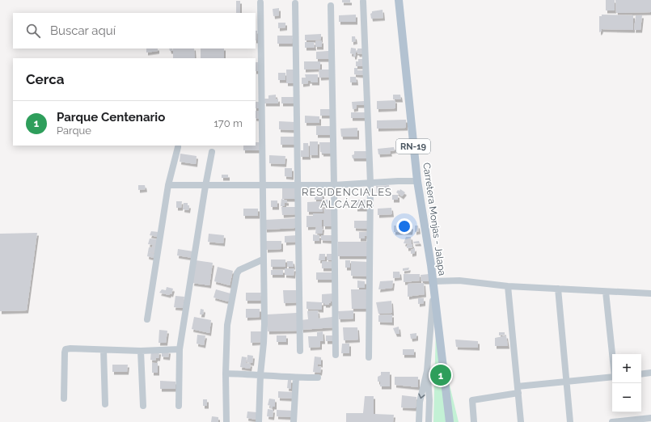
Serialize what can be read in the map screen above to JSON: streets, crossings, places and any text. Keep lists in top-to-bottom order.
{
  "streets": {
    "main road": ["RN-19", "Carretera Monjas - Jalapa"]
  },
  "districts": ["RESIDENCIALES ALCÁZAR"],
  "page": {
    "search": "Buscar aquí",
    "heading": "Cerca",
    "list": [
      {
        "mark": "1",
        "name": "Parque Centenario",
        "note": "Parque",
        "value": "170 m"
      }
    ],
    "map_buttons": ["+", "−"],
    "pins": "1"
  }
}
